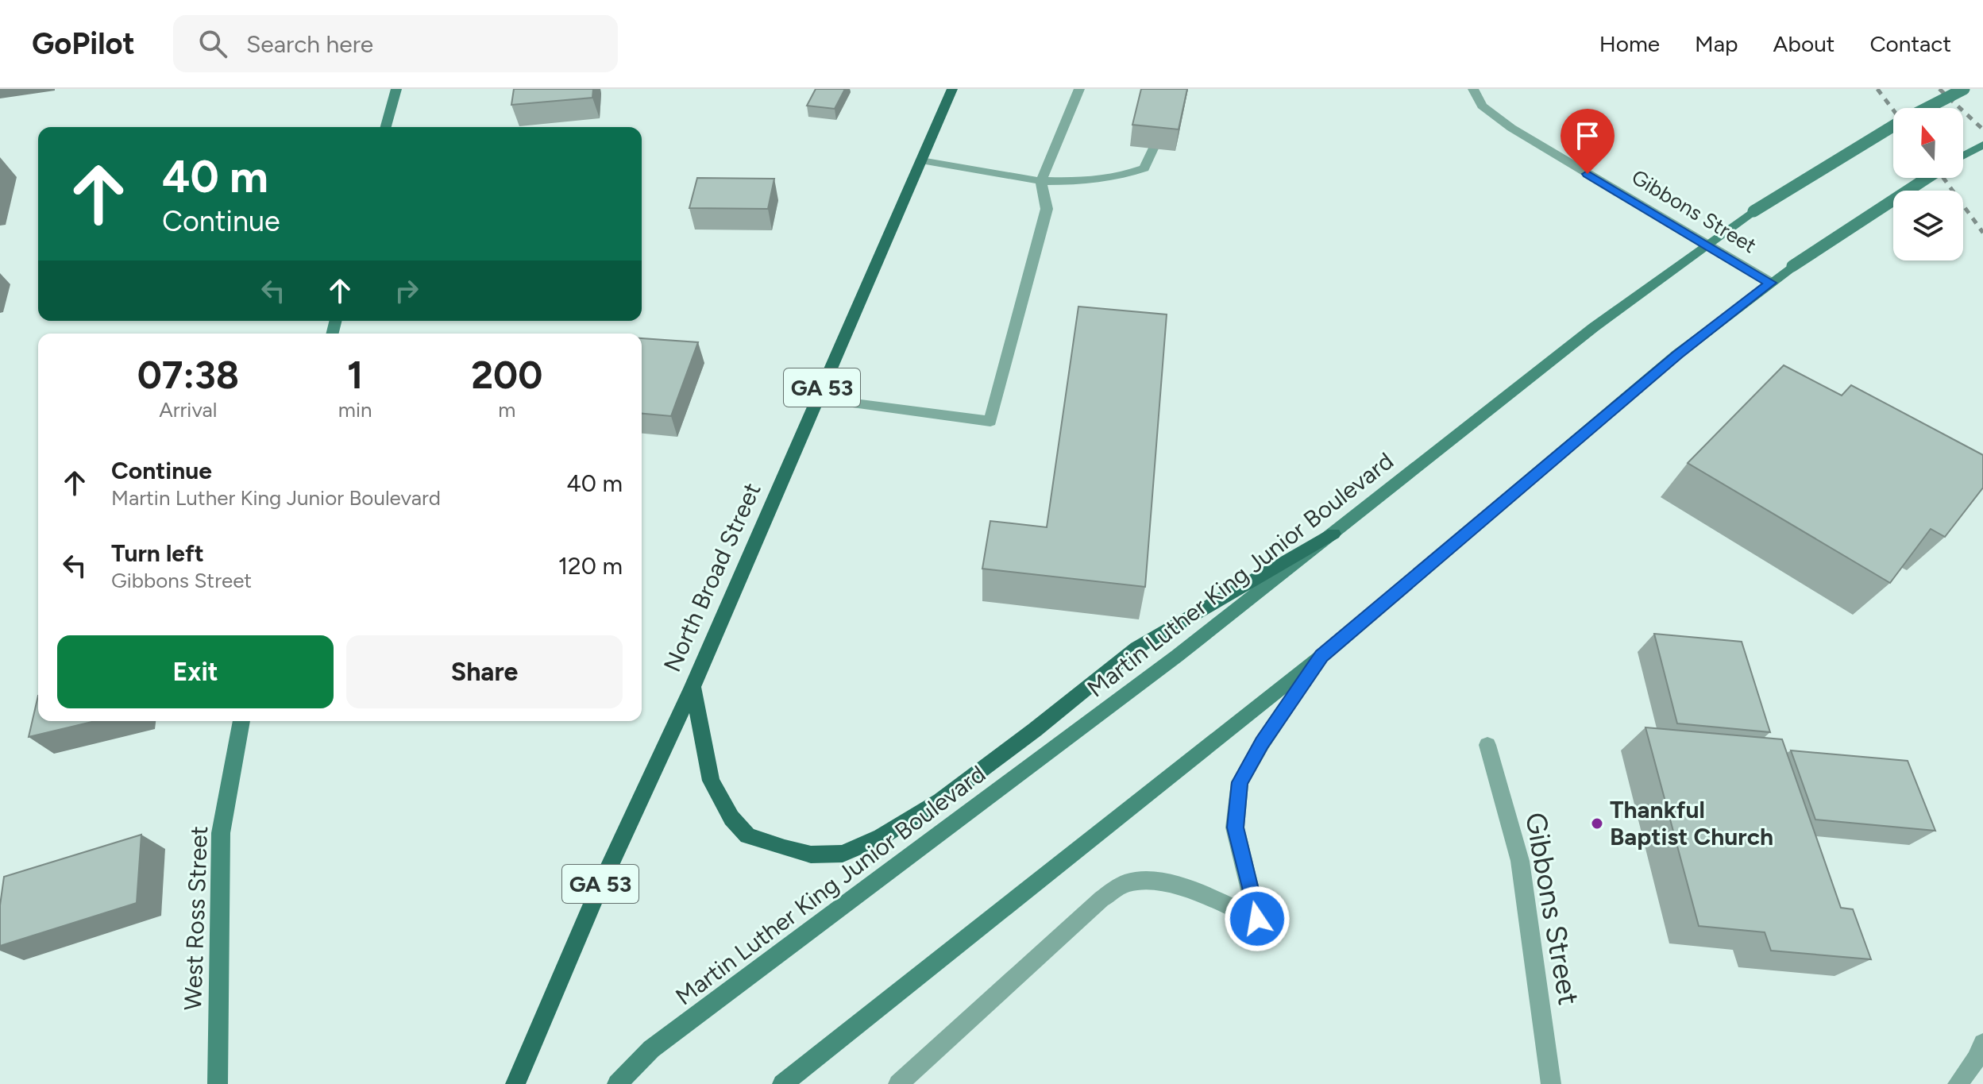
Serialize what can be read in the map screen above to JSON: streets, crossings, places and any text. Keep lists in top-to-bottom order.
{
  "streets": {
    "main road": [
      "GA 53",
      "Martin Luther King Junior Boulevard",
      "North Broad Street",
      "West Ross Street"
    ],
    "street": ["Gibbons Street"]
  },
  "crossings": [
    ["Gibbons Street", "Martin Luther King Junior Boulevard"]
  ],
  "places": ["Thankful Baptist Church"],
  "north": "top",
  "page": {
    "header": "GoPilot",
    "search": "Search here",
    "nav": [
      "Home",
      "Map",
      "About",
      "Contact"
    ],
    "turn": ["40 m", "Continue"],
    "eta": [
      "07:38",
      "Arrival",
      "1",
      "min",
      "200",
      "m"
    ],
    "list": [
      {
        "name": "Continue",
        "note": "Martin Luther King Junior Boulevard",
        "value": "40 m"
      },
      {
        "name": "Turn left",
        "note": "Gibbons Street",
        "value": "120 m"
      }
    ],
    "buttons": ["Exit", "Share"]
  }
}
